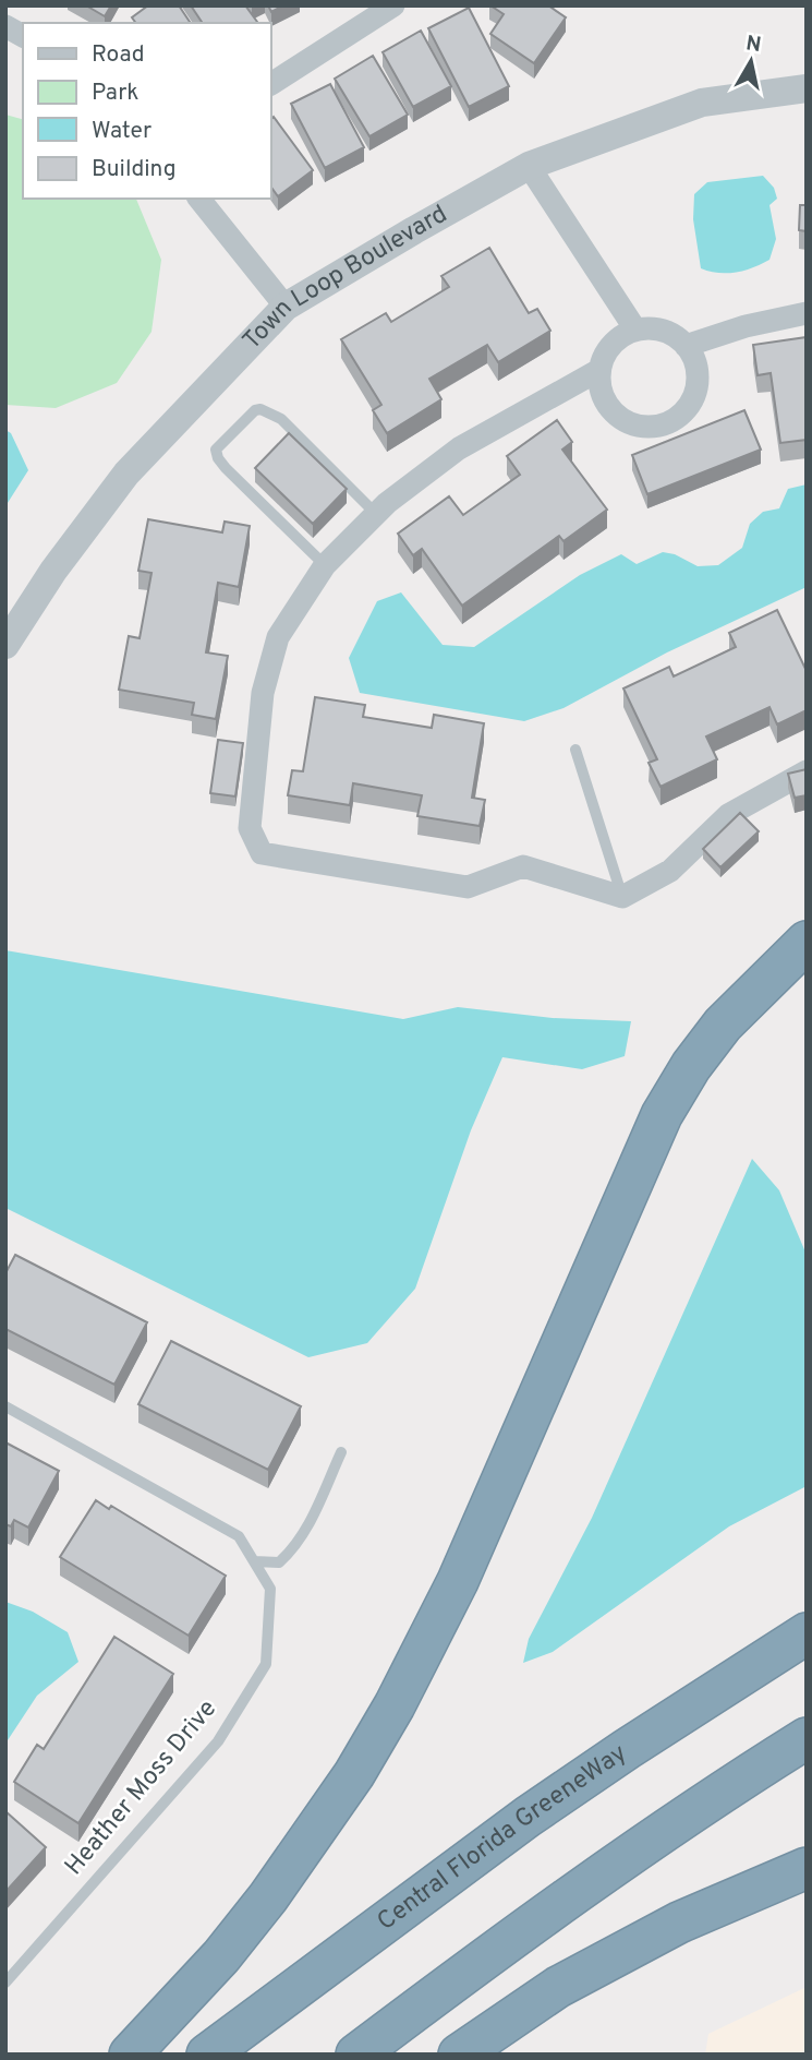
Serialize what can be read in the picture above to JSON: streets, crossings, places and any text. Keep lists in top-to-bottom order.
{
  "streets": {
    "highway": ["Central Florida GreeneWay"],
    "street": ["Town Loop Boulevard"],
    "lane": ["Heather Moss Drive"]
  },
  "legend": [
    "Road",
    "Park",
    "Water",
    "Building"
  ],
  "north": "top"
}
